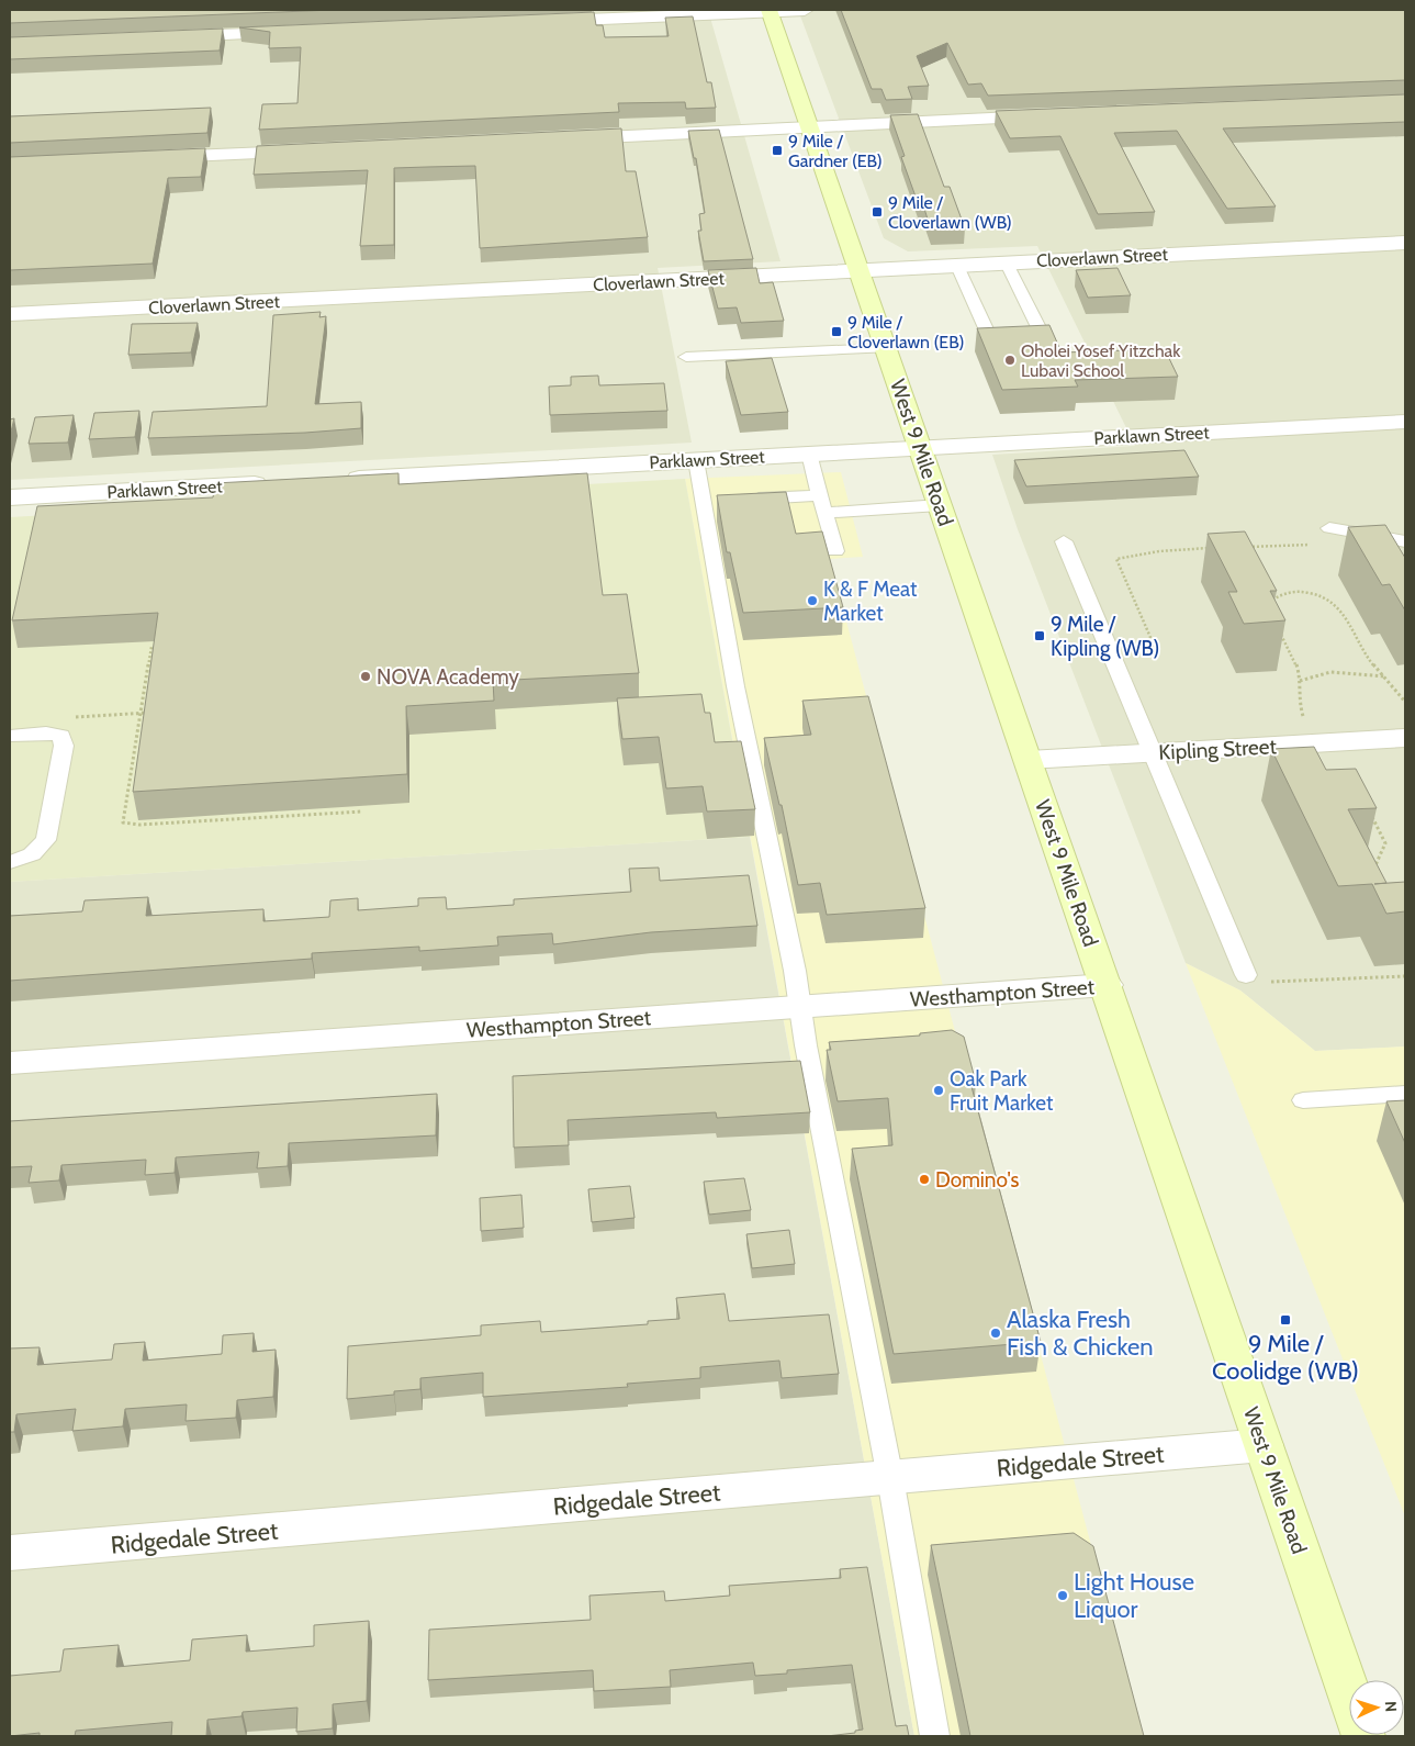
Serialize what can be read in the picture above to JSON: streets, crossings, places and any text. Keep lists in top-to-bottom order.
{
  "streets": {
    "main road": ["West 9 Mile Road"],
    "street": [
      "Cloverlawn Street",
      "Parklawn Street",
      "Kipling Street",
      "Westhampton Street",
      "Ridgedale Street"
    ]
  },
  "crossings": [
    ["Cloverlawn Street", "West 9 Mile Road"],
    ["Parklawn Street", "West 9 Mile Road"],
    ["West 9 Mile Road", "Kipling Street"],
    ["West 9 Mile Road", "Westhampton Street"],
    ["West 9 Mile Road", "Ridgedale Street"]
  ],
  "places": {
    "transit": [
      "9 Mile / Gardner (EB)",
      "9 Mile / Cloverlawn (WB)",
      "9 Mile / Cloverlawn (EB)",
      "9 Mile / Kipling (WB)",
      "9 Mile / Coolidge (WB)"
    ],
    "other": [
      "Oholei Yosef Yitzchak Lubavi School",
      "K & F Meat Market",
      "NOVA Academy",
      "Oak Park Fruit Market",
      "Domino's",
      "Alaska Fresh Fish & Chicken",
      "Light House Liquor"
    ]
  },
  "north": "right"
}
